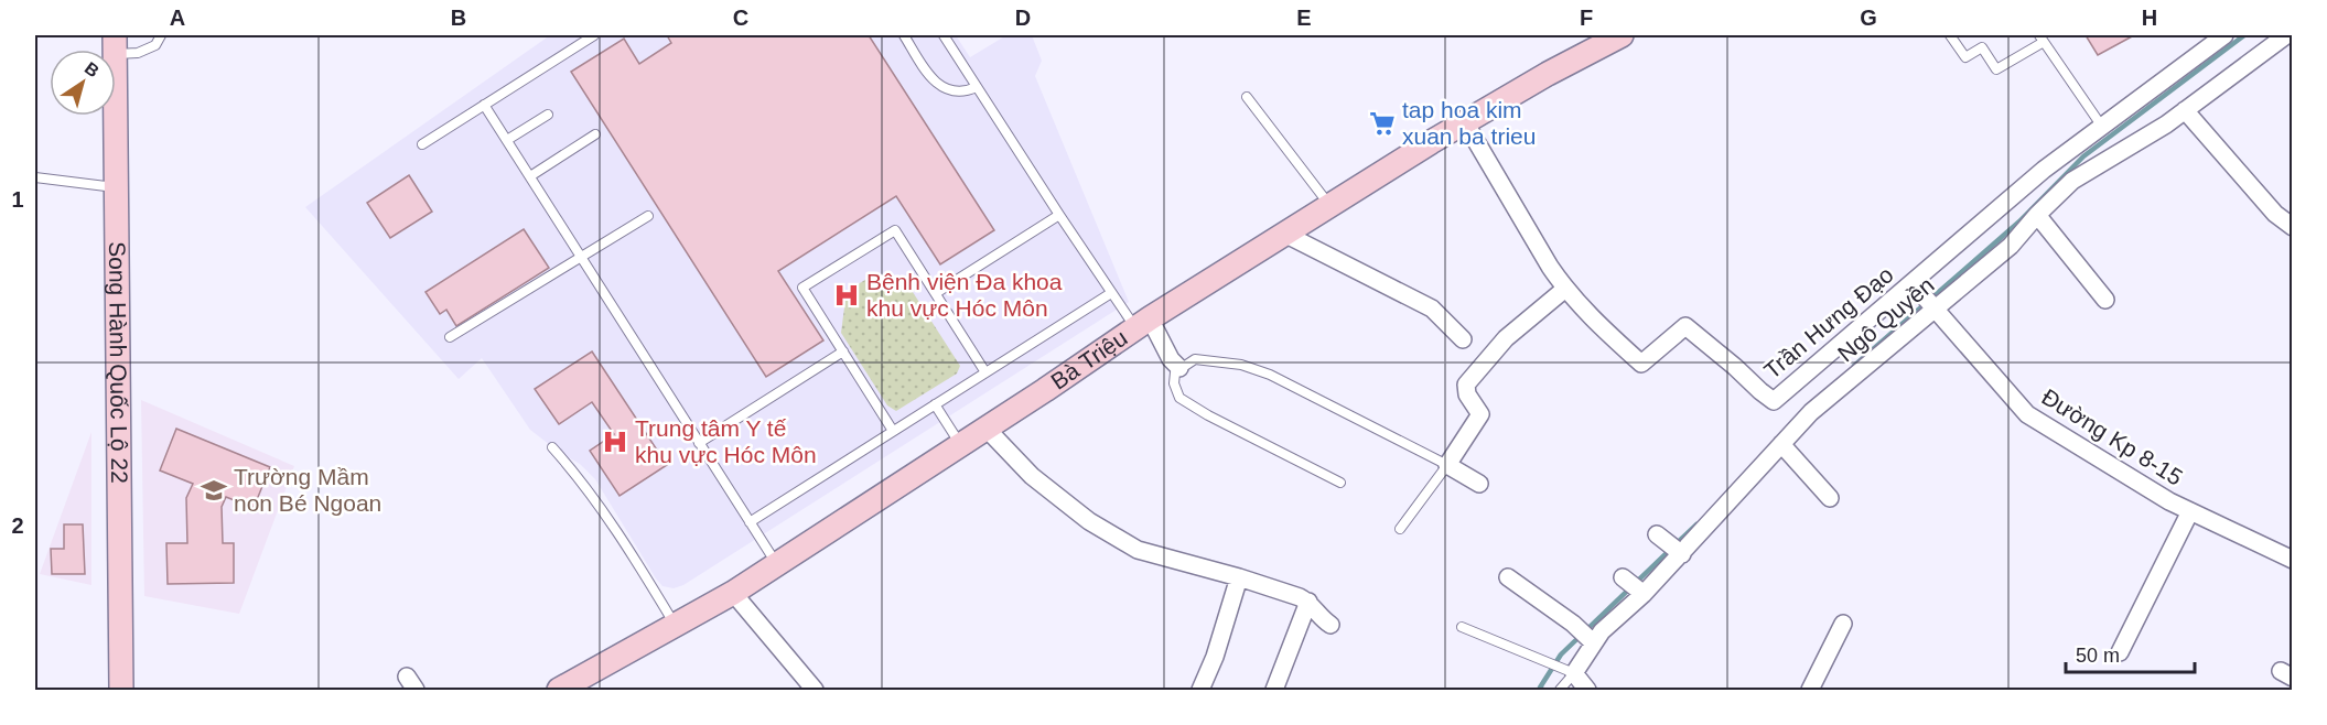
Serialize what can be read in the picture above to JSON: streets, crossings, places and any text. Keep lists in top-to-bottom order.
{
  "streets": {
    "street": [
      "Ngô Quyền",
      "Trần Hưng Đạo",
      "Bà Triệu",
      "Song Hành Quốc Lộ 22",
      "Đường Kp 8-15"
    ]
  },
  "crossings": [
    ["Ngô Quyền", "Đường Kp 8-15"],
    ["Trần Hưng Đạo", "Bà Triệu"],
    ["Trần Hưng Đạo", "Đường Kp 8-15"]
  ],
  "places": {
    "supermarket": ["tap hoa kim xuan ba trieu"],
    "hospital": ["Bệnh viện Đa khoa khu vực Hóc Môn", "Trung tâm Y tế khu vực Hóc Môn"],
    "school or university": ["Trường Mầm non Bé Ngoan"]
  },
  "scale_bar": "50 m",
  "north": "top right",
  "grid": {
    "columns": [
      "A",
      "B",
      "C",
      "D",
      "E",
      "F",
      "G",
      "H"
    ],
    "rows": ["1", "2"]
  }
}
